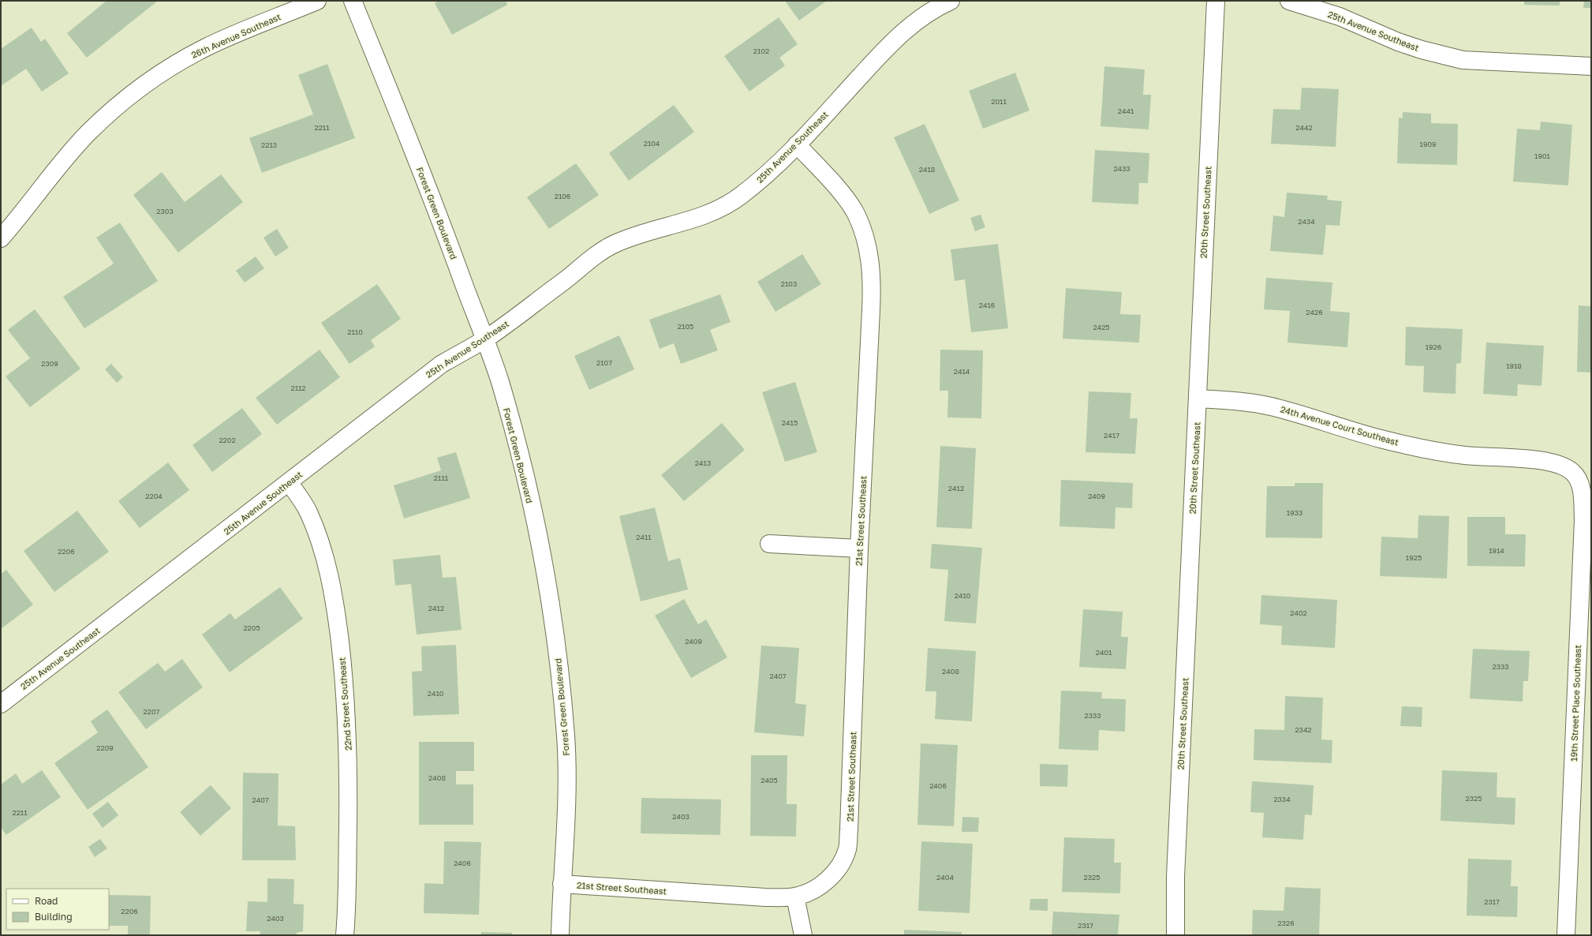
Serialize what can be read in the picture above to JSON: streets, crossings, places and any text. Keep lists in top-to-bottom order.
{
  "streets": {
    "street": [
      "25th Avenue Southeast",
      "26th Avenue Southeast",
      "20th Street Southeast",
      "Forest Green Boulevard",
      "24th Avenue Court Southeast",
      "21st Street Southeast",
      "19th Street Place Southeast",
      "22nd Street Southeast"
    ]
  },
  "crossings": [
    ["25th Avenue Southeast", "Forest Green Boulevard"],
    ["25th Avenue Southeast", "21st Street Southeast"],
    ["25th Avenue Southeast", "22nd Street Southeast"],
    ["20th Street Southeast", "24th Avenue Court Southeast"],
    ["Forest Green Boulevard", "21st Street Southeast"],
    ["24th Avenue Court Southeast", "19th Street Place Southeast"]
  ],
  "house_numbers": [
    "2102",
    "2011",
    "2441",
    "2211",
    "2442",
    "2104",
    "1909",
    "2213",
    "1901",
    "2433",
    "2418",
    "2106",
    "2303",
    "2434",
    "2103",
    "2416",
    "2426",
    "2105",
    "2425",
    "2110",
    "1926",
    "2107",
    "2309",
    "1918",
    "2414",
    "2112",
    "2415",
    "2417",
    "2202",
    "2413",
    "2111",
    "2412",
    "2204",
    "2409",
    "1933",
    "2411",
    "1914",
    "2206",
    "1925",
    "2410",
    "2412",
    "2402",
    "2205",
    "2409",
    "2401",
    "2333",
    "2408",
    "2407",
    "2410",
    "2207",
    "2333",
    "2342",
    "2209",
    "2408",
    "2405",
    "2406",
    "2325",
    "2334",
    "2407",
    "2211",
    "2403",
    "2406",
    "2404",
    "2325",
    "2317",
    "2206",
    "2403",
    "2326",
    "2317"
  ],
  "legend": ["Road", "Building"]
}
